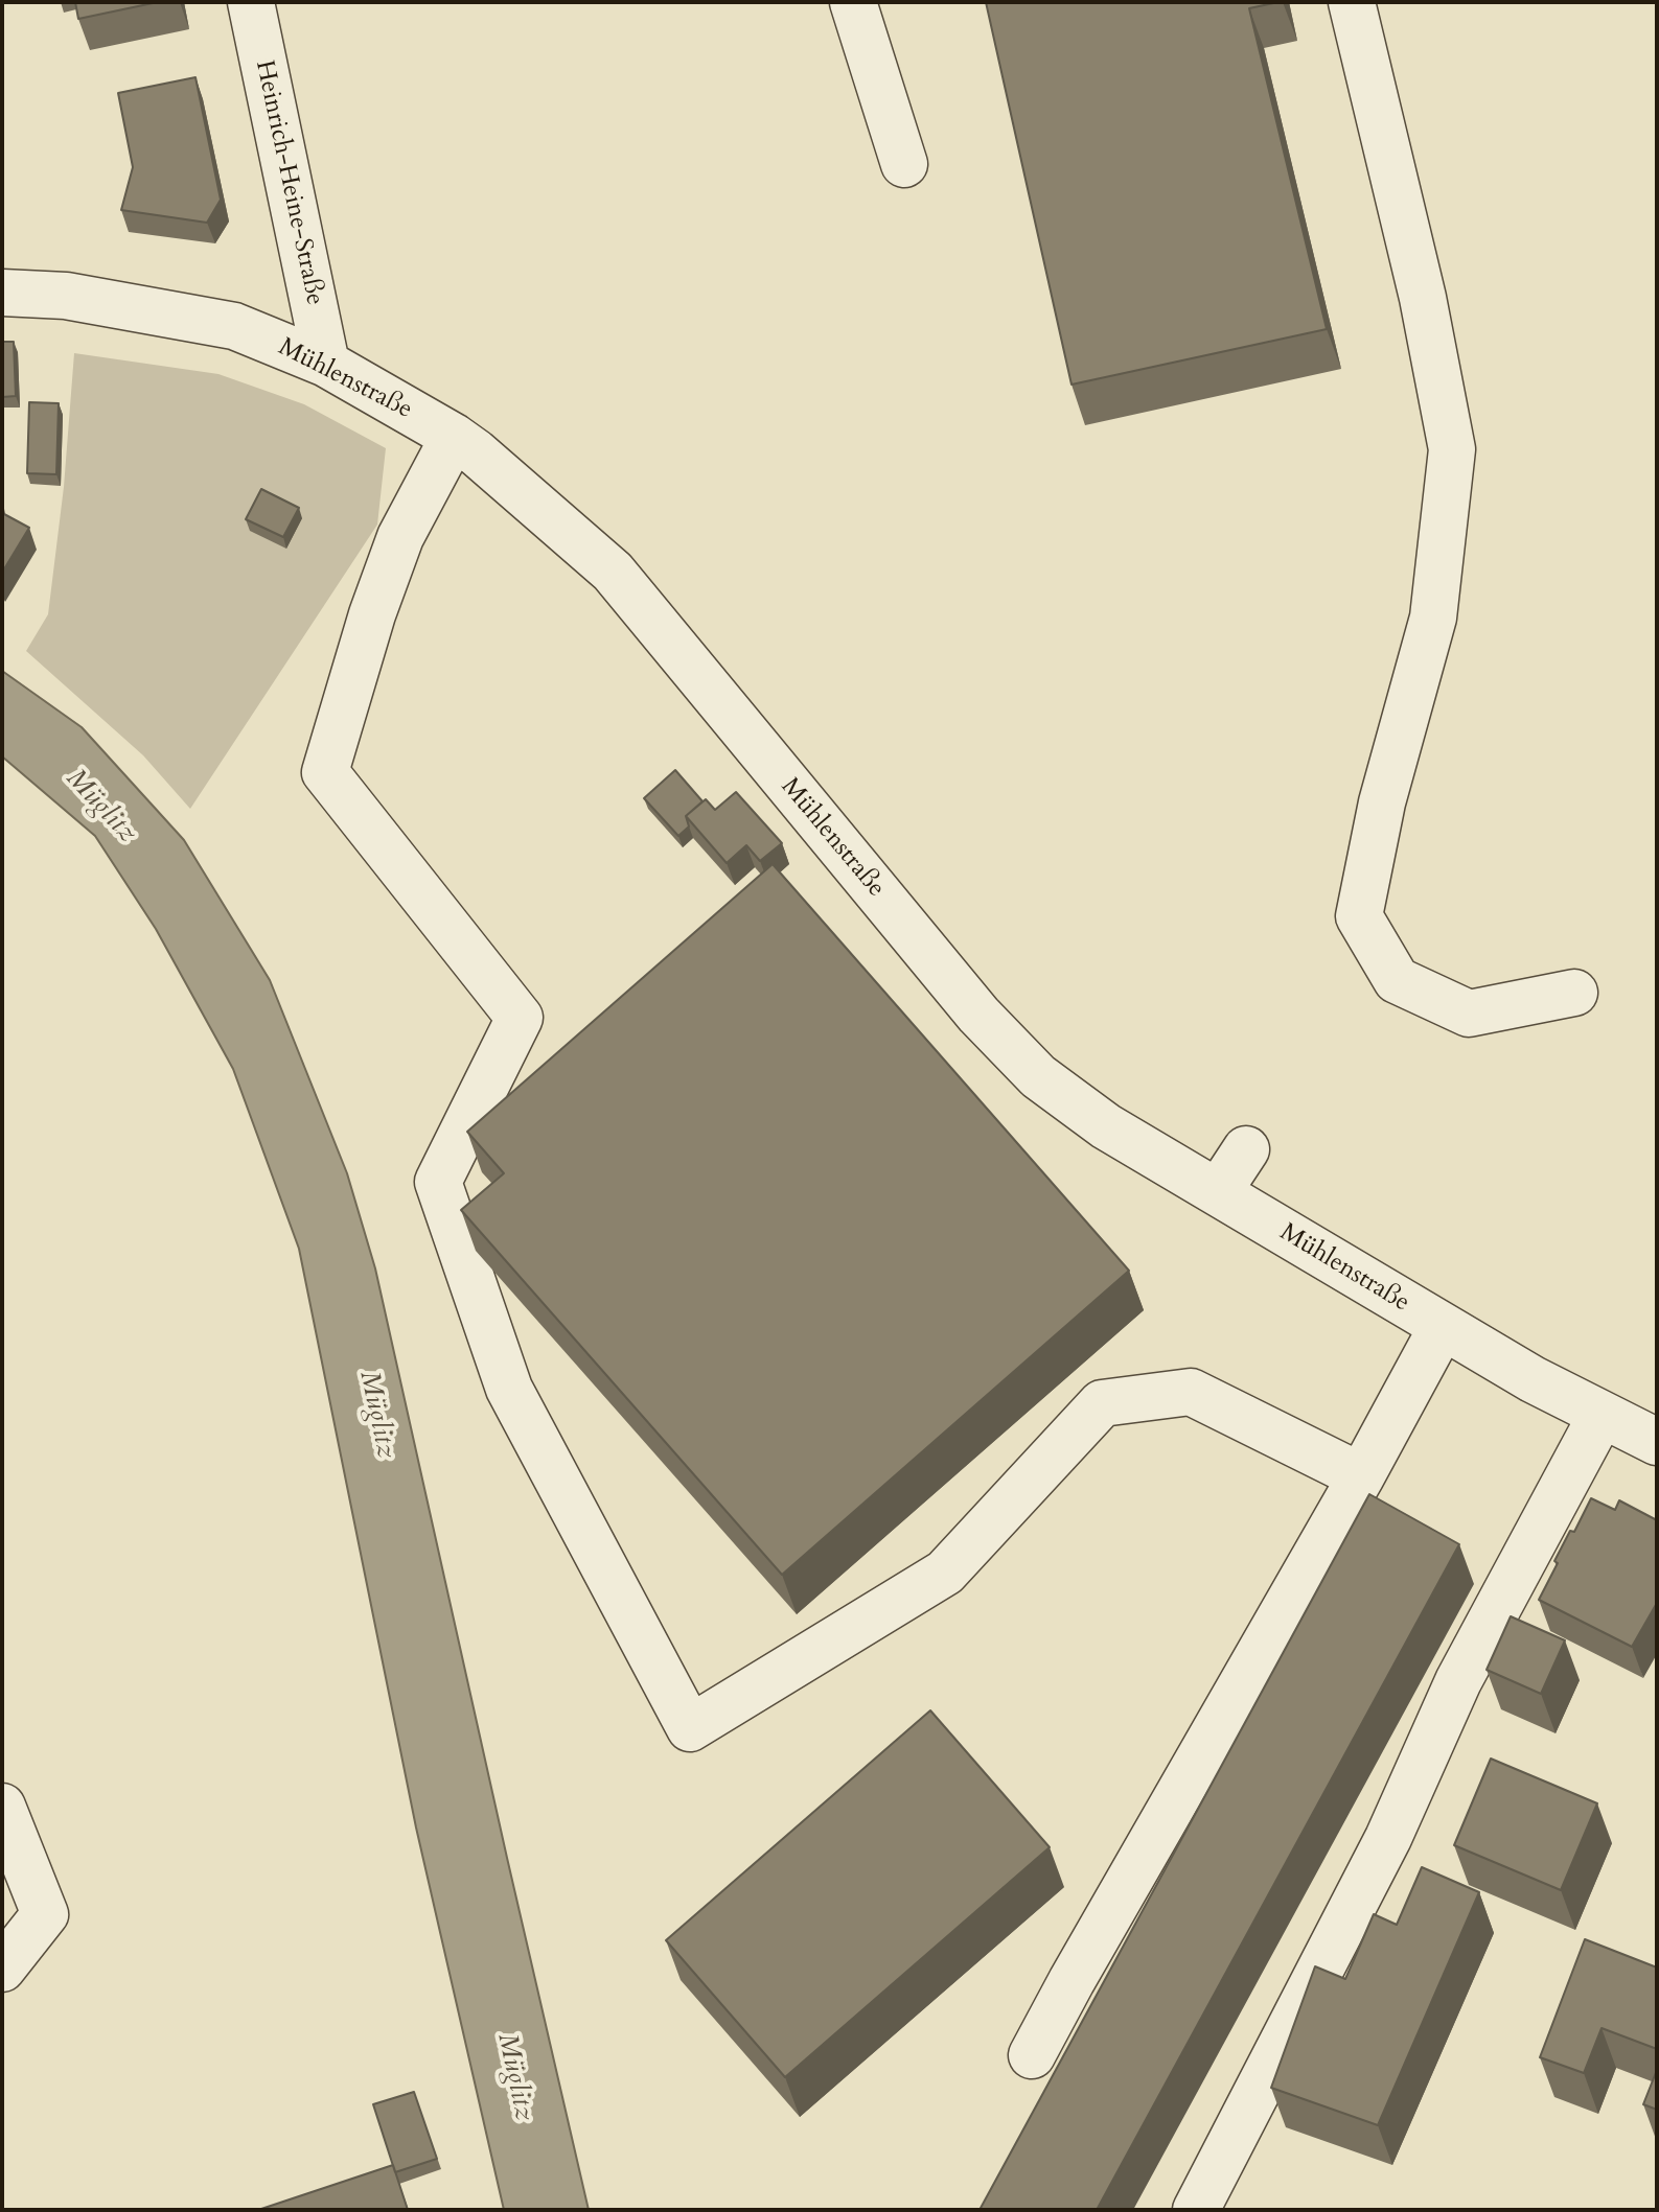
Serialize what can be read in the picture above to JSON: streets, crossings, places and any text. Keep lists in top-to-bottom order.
{
  "streets": {
    "street": ["Heinrich-Heine-Straße", "Mühlenstraße"]
  },
  "crossings": [
    ["Heinrich-Heine-Straße", "Mühlenstraße"]
  ],
  "water": ["Müglitz"]
}
